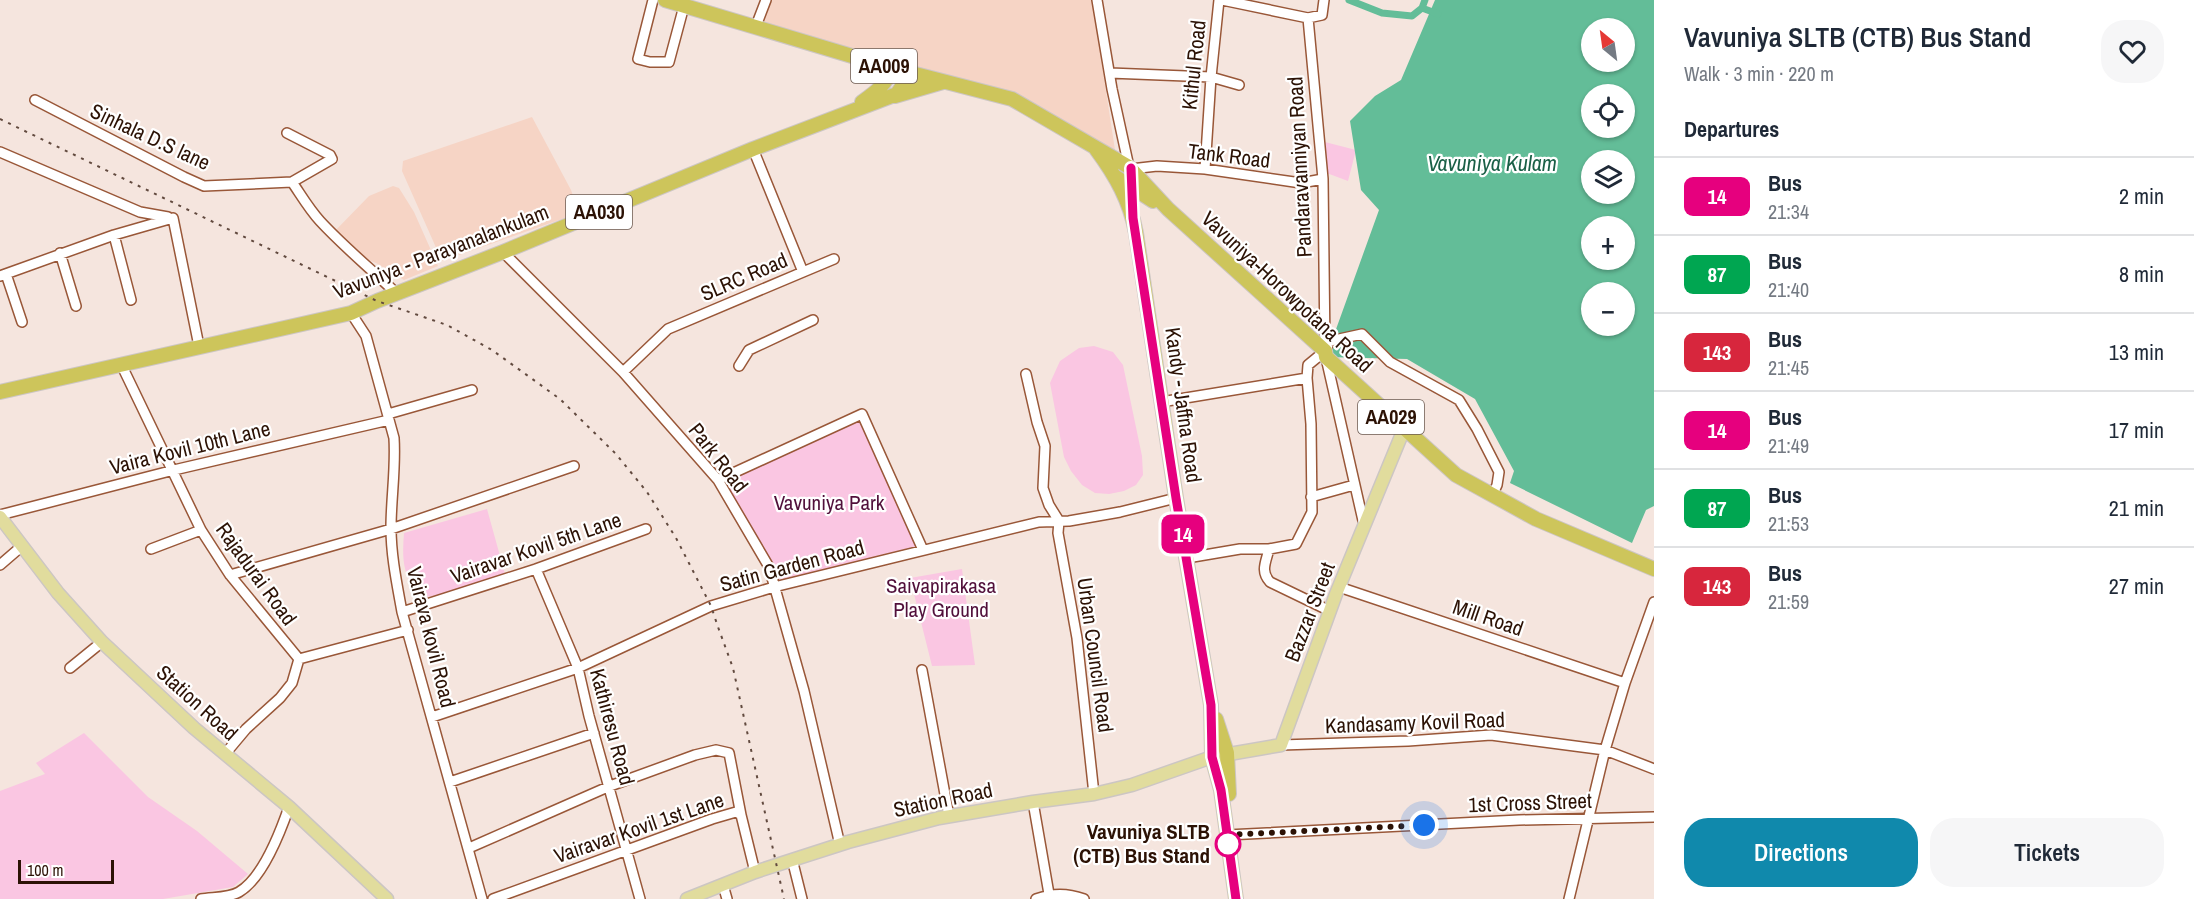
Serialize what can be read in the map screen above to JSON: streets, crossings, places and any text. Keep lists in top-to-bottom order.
{
  "streets": {
    "highway": [
      "AA009",
      "AA030",
      "Vavuniya - Parayanalankulam",
      "Vavuniya-Horowpotana Road",
      "Kandy - Jaffna Road",
      "AA029"
    ],
    "main road": ["Bazzar Street", "Station Road"],
    "street": [
      "Kithul Road",
      "Sinhala D.S lane",
      "Tank Road",
      "Pandaravanniyan Road",
      "SLRC Road",
      "Vaira Kovil 10th Lane",
      "Park Road",
      "Vairavar Kovil 5th Lane",
      "Satin Garden Road",
      "Rajadurai Road",
      "Mill Road",
      "Vairava kovil Road",
      "Urban Council Road",
      "Kandasamy Kovil Road",
      "Kathiresu Road",
      "1st Cross Street",
      "Vairavar Kovil 1st Lane"
    ]
  },
  "crossings": [
    ["Kithul Road", "Tank Road"],
    ["AA009", "Tank Road"],
    ["AA009", "AA030"],
    ["AA009", "Vavuniya-Horowpotana Road"],
    ["AA009", "Kandy - Jaffna Road"],
    ["Tank Road", "Pandaravanniyan Road"],
    ["Tank Road", "Vavuniya-Horowpotana Road"],
    ["Tank Road", "Kandy - Jaffna Road"],
    ["Pandaravanniyan Road", "Vavuniya-Horowpotana Road"],
    ["Pandaravanniyan Road", "Bazzar Street"],
    ["AA030", "Vavuniya - Parayanalankulam"],
    ["Vavuniya - Parayanalankulam", "SLRC Road"],
    ["Vavuniya - Parayanalankulam", "Park Road"],
    ["Vavuniya - Parayanalankulam", "Rajadurai Road"],
    ["Vavuniya - Parayanalankulam", "Vairava kovil Road"],
    ["SLRC Road", "Park Road"],
    ["Vavuniya-Horowpotana Road", "Kandy - Jaffna Road"],
    ["Vavuniya-Horowpotana Road", "Bazzar Street"],
    ["Kandy - Jaffna Road", "Satin Garden Road"],
    ["Kandy - Jaffna Road", "Station Road"],
    ["Kandy - Jaffna Road", "1st Cross Street"],
    ["Vaira Kovil 10th Lane", "Rajadurai Road"],
    ["Vaira Kovil 10th Lane", "Vairava kovil Road"],
    ["Vaira Kovil 10th Lane", "Station Road"],
    ["Park Road", "Satin Garden Road"],
    ["Park Road", "Station Road"],
    ["Vairavar Kovil 5th Lane", "Vairava kovil Road"],
    ["Vairavar Kovil 5th Lane", "Kathiresu Road"],
    ["Satin Garden Road", "Vairava kovil Road"],
    ["Satin Garden Road", "Urban Council Road"],
    ["Satin Garden Road", "Kathiresu Road"],
    ["Bazzar Street", "Mill Road"],
    ["Bazzar Street", "Kandasamy Kovil Road"],
    ["Urban Council Road", "Station Road"],
    ["Station Road", "Vairavar Kovil 1st Lane"],
    ["Kathiresu Road", "Vairavar Kovil 1st Lane"]
  ],
  "water": ["Vavuniya Kulam"],
  "parks": ["Vavuniya Park", "Saivapirakasa Play Ground"],
  "places": ["Vavuniya SLTB (CTB) Bus Stand"],
  "lines": ["bus line 14"],
  "scale_bar": "100 m",
  "north": "top left",
  "page": {
    "on_map": "14",
    "heading": [
      ["Vavuniya SLTB (CTB) Bus Stand", "Walk · 3 min · 220 m"],
      "Departures"
    ],
    "map_buttons": ["+", "−"],
    "list": [
      {
        "mark": "14",
        "name": "Bus",
        "note": "21:34",
        "value": "2 min"
      },
      {
        "mark": "87",
        "name": "Bus",
        "note": "21:40",
        "value": "8 min"
      },
      {
        "mark": "143",
        "name": "Bus",
        "note": "21:45",
        "value": "13 min"
      },
      {
        "mark": "14",
        "name": "Bus",
        "note": "21:49",
        "value": "17 min"
      },
      {
        "mark": "87",
        "name": "Bus",
        "note": "21:53",
        "value": "21 min"
      },
      {
        "mark": "143",
        "name": "Bus",
        "note": "21:59",
        "value": "27 min"
      }
    ],
    "buttons": ["Directions", "Tickets"],
    "scale": "100 m"
  }
}
